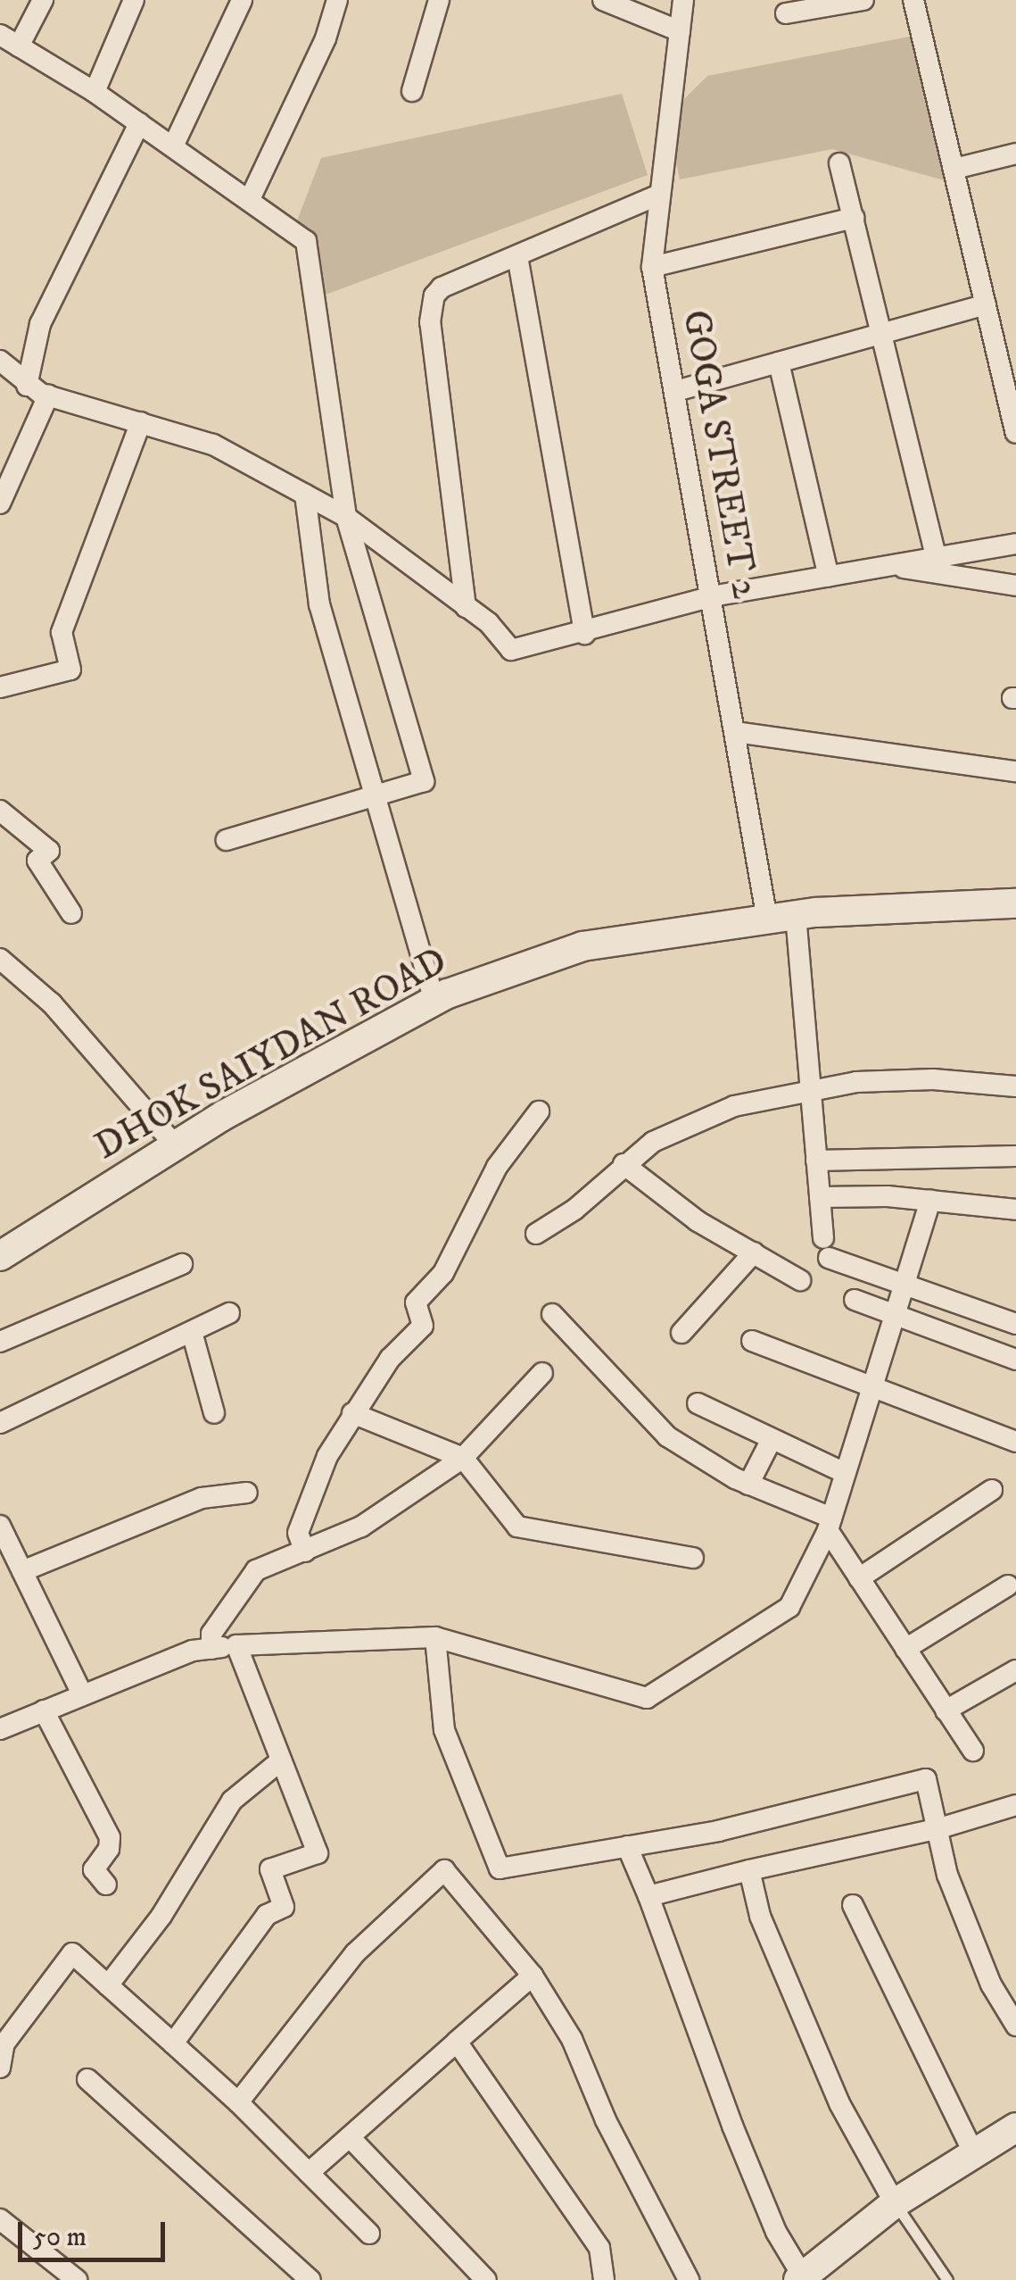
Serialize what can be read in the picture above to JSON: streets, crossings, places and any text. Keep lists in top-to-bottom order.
{
  "streets": {
    "main road": ["DHOK SAIYDAN ROAD"],
    "street": ["GOGA STREET 2"]
  },
  "crossings": [
    ["GOGA STREET 2", "DHOK SAIYDAN ROAD"]
  ],
  "scale_bar": "50 m"
}
